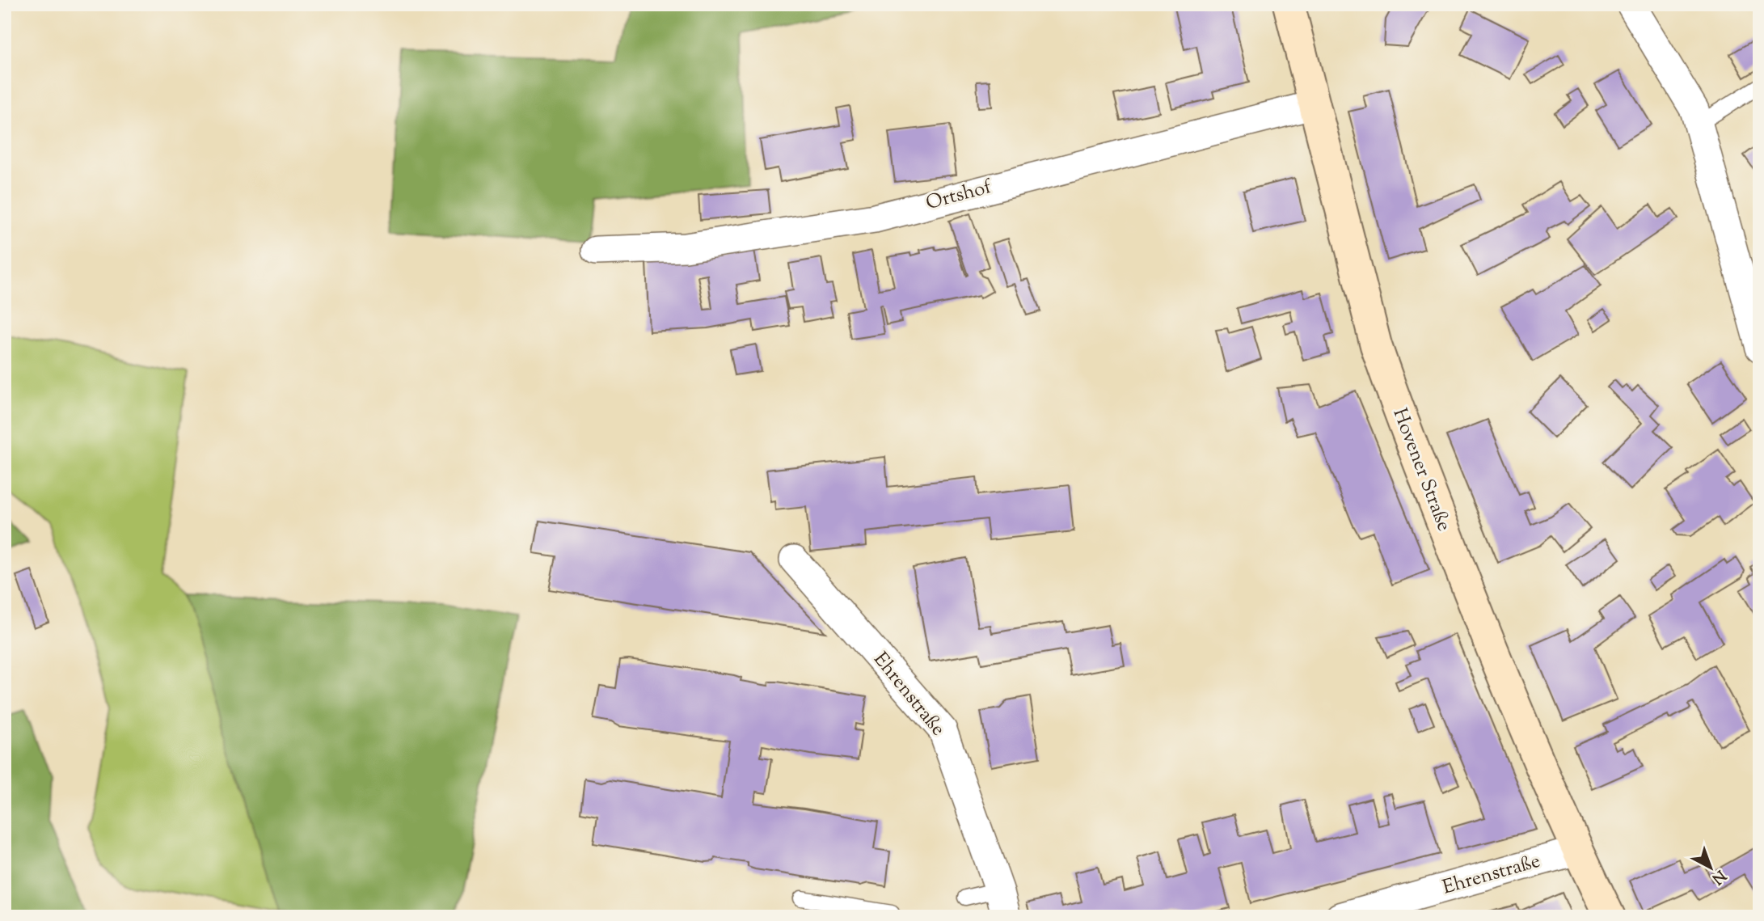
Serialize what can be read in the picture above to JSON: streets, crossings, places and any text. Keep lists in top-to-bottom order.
{
  "streets": {
    "street": ["Ortshof", "Hovener Straße", "Ehrenstraße"]
  },
  "crossings": [
    ["Ortshof", "Hovener Straße"],
    ["Hovener Straße", "Ehrenstraße"]
  ],
  "north": "bottom right"
}
